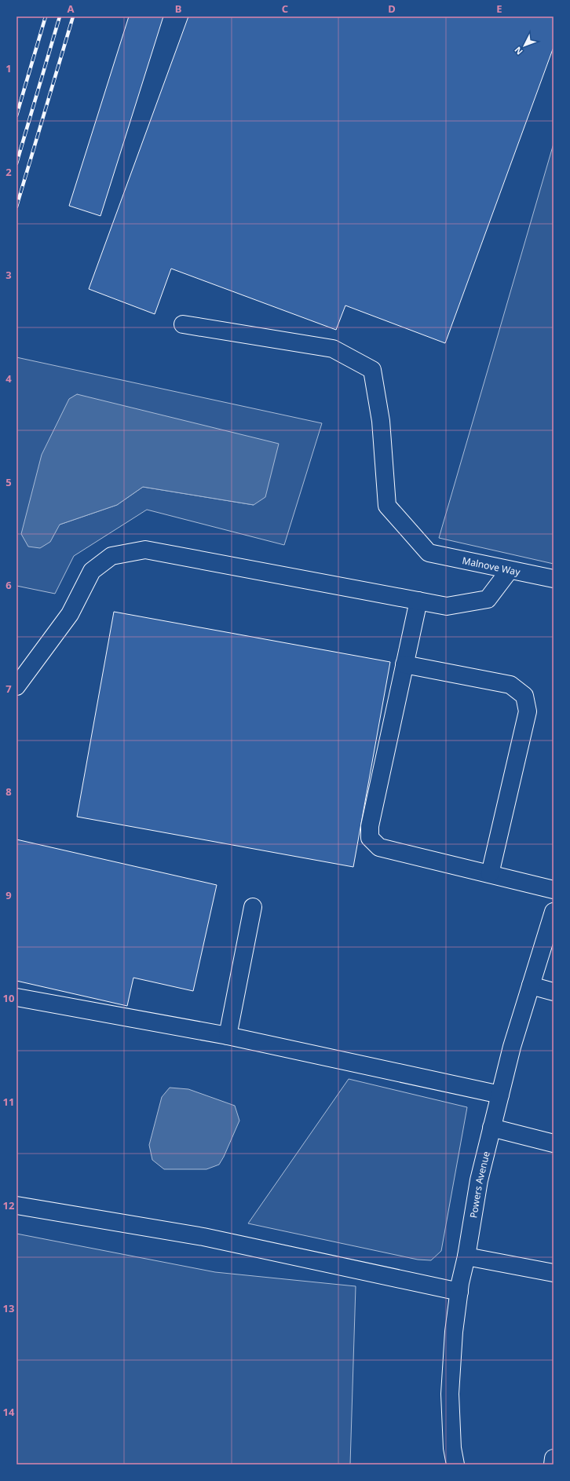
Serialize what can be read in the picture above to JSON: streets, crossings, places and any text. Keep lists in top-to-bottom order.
{
  "streets": {
    "street": ["Malnove Way", "Powers Avenue"]
  },
  "north": "bottom left",
  "grid": {
    "columns": [
      "A",
      "B",
      "C",
      "D",
      "E"
    ],
    "rows": [
      "1",
      "2",
      "3",
      "4",
      "5",
      "6",
      "7",
      "8",
      "9",
      "10",
      "11",
      "12",
      "13",
      "14"
    ]
  }
}
